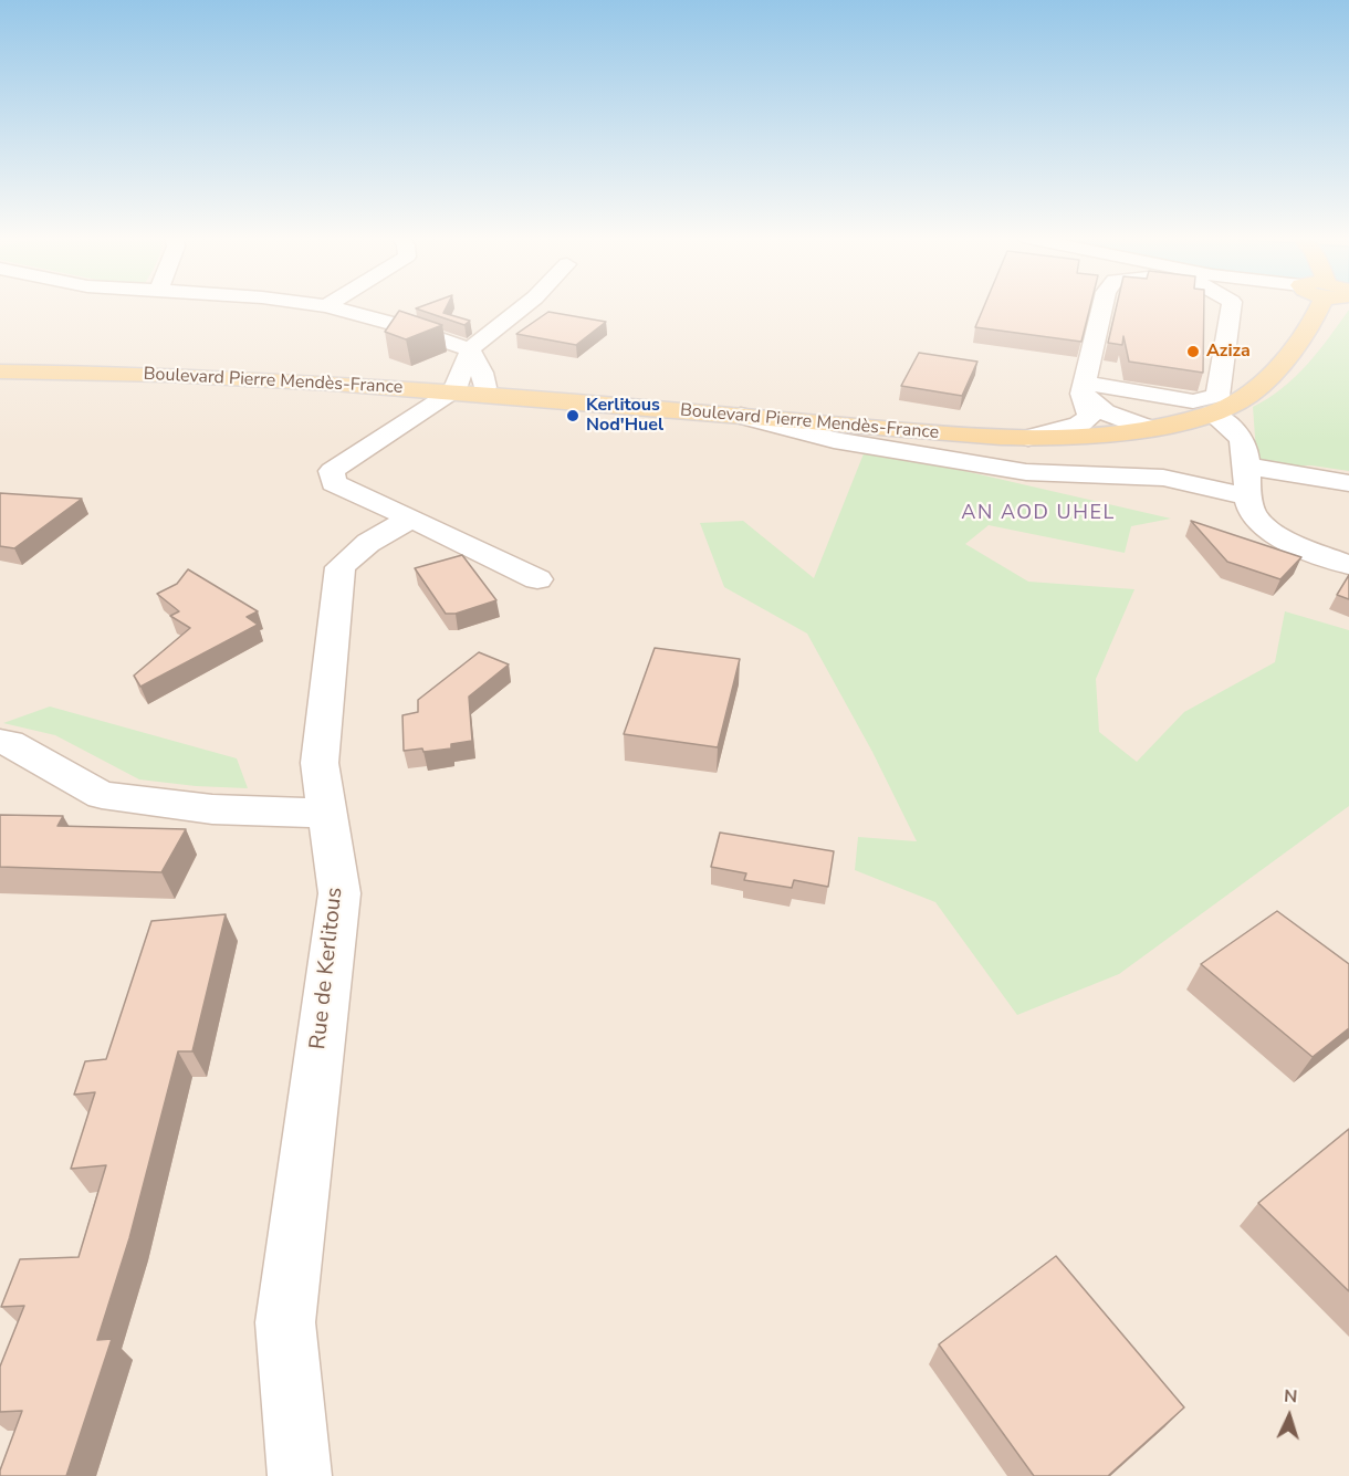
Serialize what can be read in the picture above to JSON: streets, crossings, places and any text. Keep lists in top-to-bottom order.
{
  "streets": {
    "main road": ["Boulevard Pierre Mendès-France"],
    "street": ["Rue de Kerlitous"]
  },
  "districts": ["AN AOD UHEL"],
  "places": ["Aziza", "Kerlitous Nod'Huel"],
  "north": "top"
}
